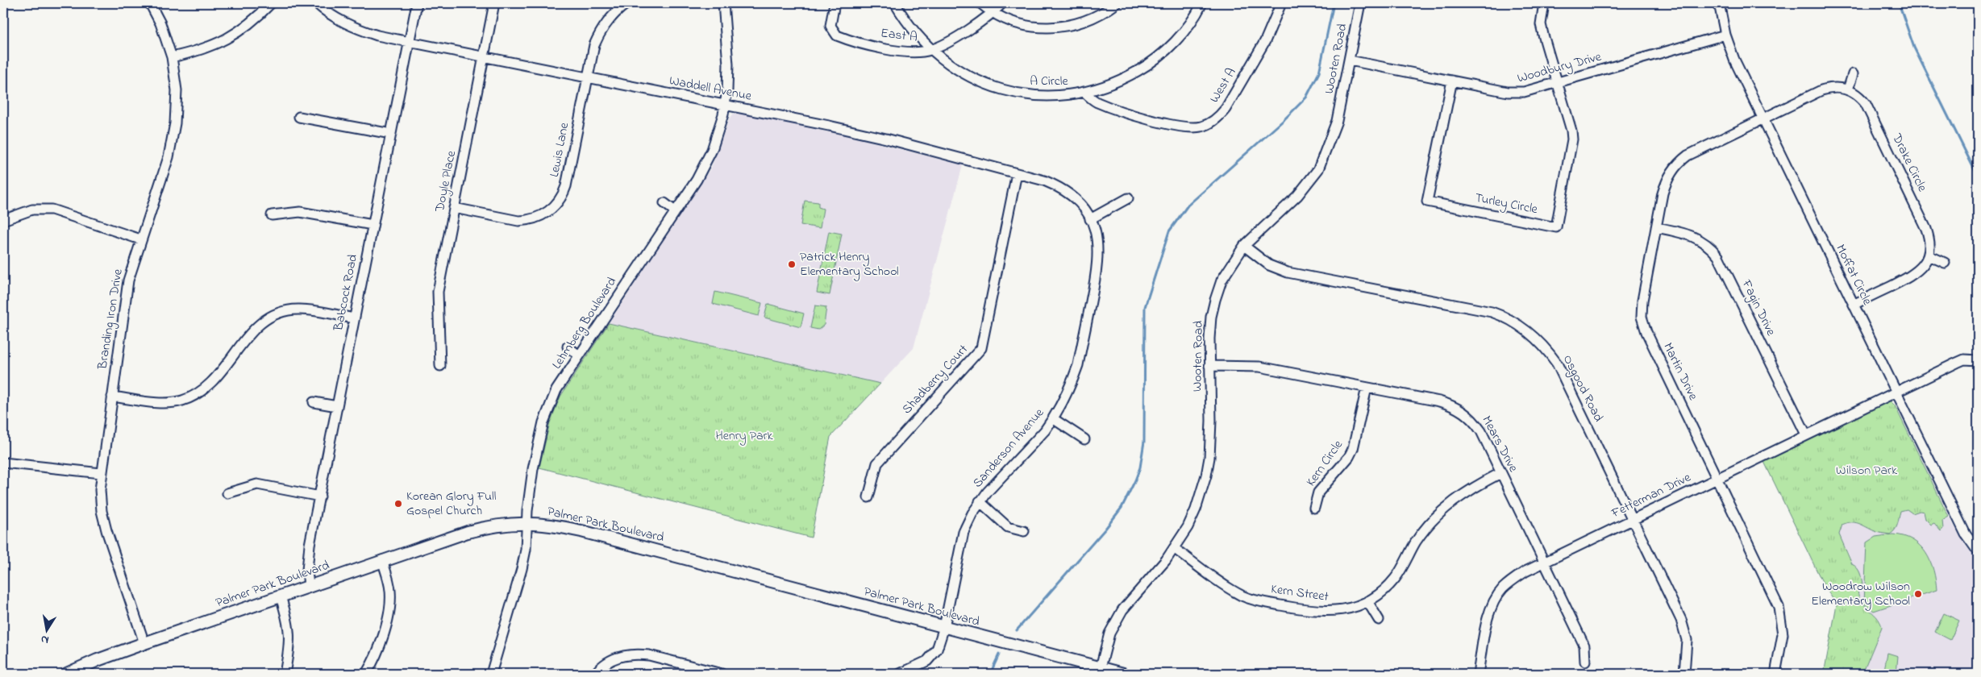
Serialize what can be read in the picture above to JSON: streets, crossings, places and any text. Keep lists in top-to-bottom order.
{
  "streets": {
    "main road": ["Palmer Park Boulevard"],
    "street": [
      "East A",
      "Wooten Road",
      "Woodbury Drive",
      "A Circle",
      "West A",
      "Waddell Avenue",
      "Lewis Lane",
      "Drake Circle",
      "Doyle Place",
      "Turley Circle",
      "Moffat Circle",
      "Babcock Road",
      "Fagin Drive",
      "Branding Iron Drive",
      "Lehmberg Boulevard",
      "Martin Drive",
      "Shadberry Court",
      "Osgood Road",
      "Mears Drive",
      "Sanderson Avenue",
      "Kern Circle",
      "Fetterman Drive",
      "Kern Street"
    ]
  },
  "crossings": [
    ["East A", "A Circle"],
    ["Wooten Road", "Woodbury Drive"],
    ["Wooten Road", "Osgood Road"],
    ["Wooten Road", "Mears Drive"],
    ["Wooten Road", "Palmer Park Boulevard"],
    ["Wooten Road", "Kern Street"],
    ["Woodbury Drive", "Turley Circle"],
    ["Woodbury Drive", "Moffat Circle"],
    ["A Circle", "West A"],
    ["Waddell Avenue", "Lewis Lane"],
    ["Waddell Avenue", "Doyle Place"],
    ["Waddell Avenue", "Babcock Road"],
    ["Waddell Avenue", "Lehmberg Boulevard"],
    ["Waddell Avenue", "Shadberry Court"],
    ["Waddell Avenue", "Sanderson Avenue"],
    ["Lewis Lane", "Doyle Place"],
    ["Moffat Circle", "Martin Drive"],
    ["Moffat Circle", "Fetterman Drive"],
    ["Babcock Road", "Palmer Park Boulevard"],
    ["Fagin Drive", "Martin Drive"],
    ["Fagin Drive", "Fetterman Drive"],
    ["Branding Iron Drive", "Palmer Park Boulevard"],
    ["Lehmberg Boulevard", "Palmer Park Boulevard"],
    ["Martin Drive", "Fetterman Drive"],
    ["Osgood Road", "Fetterman Drive"],
    ["Mears Drive", "Kern Circle"],
    ["Mears Drive", "Fetterman Drive"],
    ["Mears Drive", "Kern Street"],
    ["Sanderson Avenue", "Palmer Park Boulevard"]
  ],
  "parks": ["Henry Park", "Wilson Park"],
  "places": ["Patrick Henry Elementary School", "Korean Glory Full Gospel Church", "Woodrow Wilson Elementary School"],
  "north": "bottom"
}
